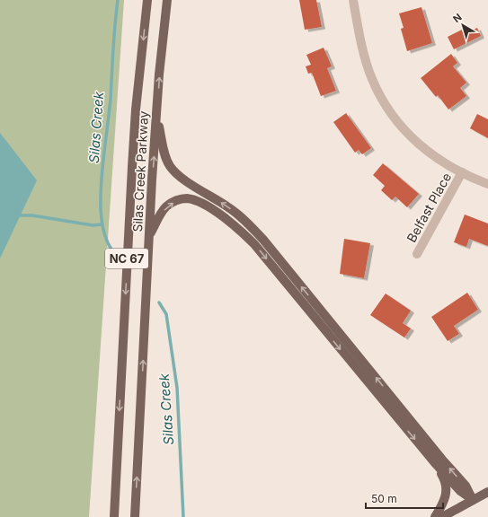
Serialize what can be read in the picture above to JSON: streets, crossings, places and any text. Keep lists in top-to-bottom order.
{
  "streets": {
    "main road": ["Silas Creek Parkway", "NC 67"],
    "street": ["Belfast Place"]
  },
  "water": ["Silas Creek"],
  "scale_bar": "50 m",
  "north": "top left"
}
